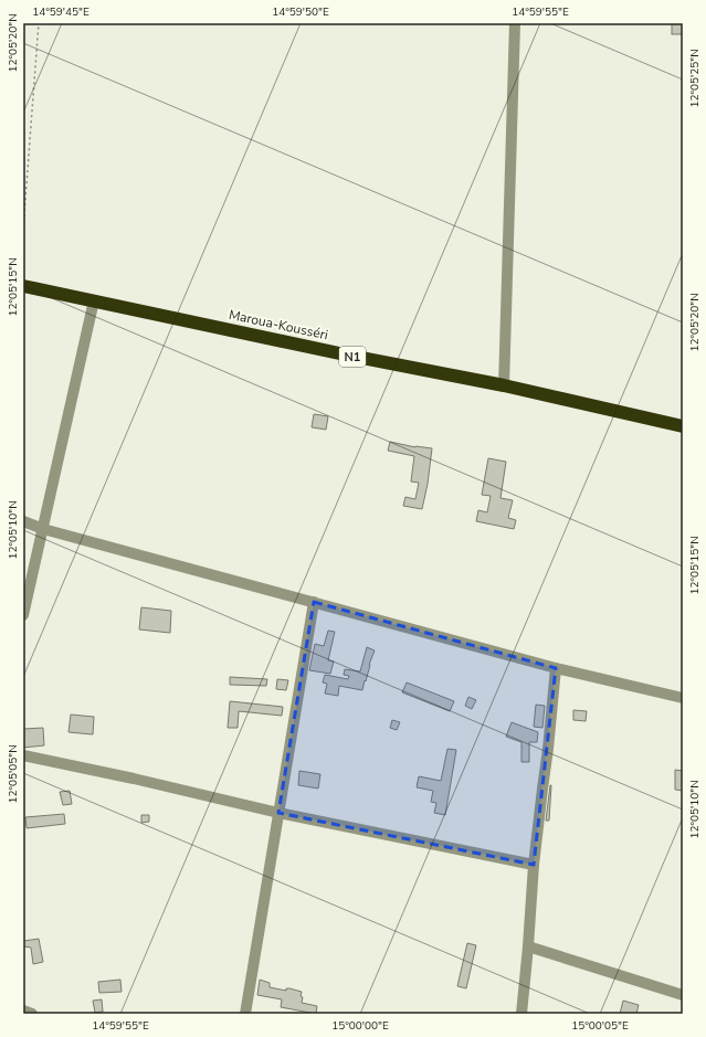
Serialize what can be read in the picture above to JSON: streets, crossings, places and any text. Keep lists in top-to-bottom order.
{
  "streets": {
    "highway": ["Maroua-Kousséri", "N1"]
  },
  "coordinates": [
    "14°59'45\"E",
    "14°59'50\"E",
    "14°59'55\"E",
    "12°05'20\"N",
    "12°05'25\"N",
    "12°05'15\"N",
    "12°05'10\"N",
    "12°05'05\"N",
    "15°00'00\"E",
    "15°00'05\"E"
  ]
}
